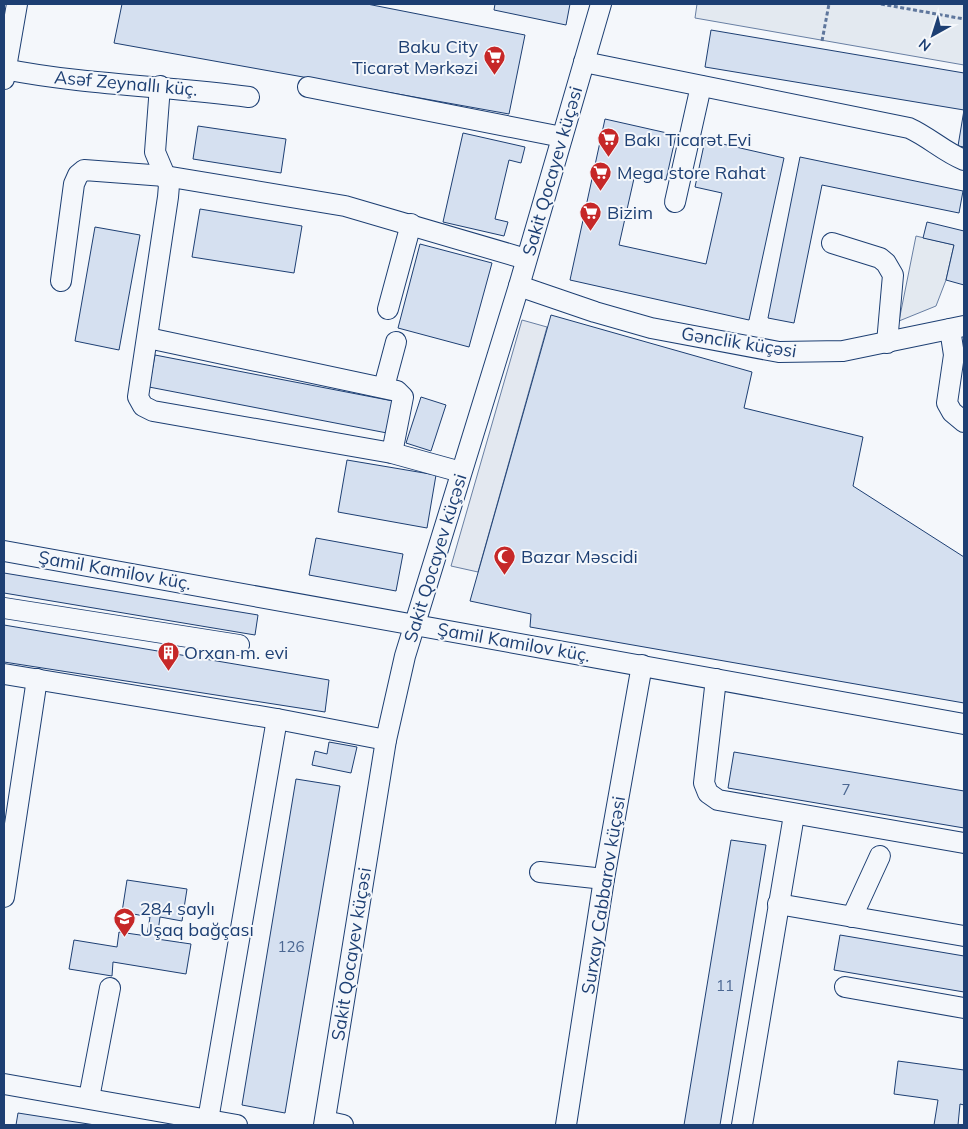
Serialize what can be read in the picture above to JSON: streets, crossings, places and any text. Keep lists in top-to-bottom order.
{
  "streets": {
    "street": [
      "Asəf Zeynallı küç.",
      "Sakit Qocayev küçəsi",
      "Gənclik küçəsi",
      "Şamil Kamilov küç.",
      "Surxay Cabbarov küçəsi"
    ]
  },
  "crossings": [
    ["Sakit Qocayev küçəsi", "Gənclik küçəsi"],
    ["Sakit Qocayev küçəsi", "Şamil Kamilov küç."],
    ["Şamil Kamilov küç.", "Surxay Cabbarov küçəsi"]
  ],
  "places": {
    "supermarket": [
      "Baku City Ticarət Mərkəzi",
      "Bakı Ticarət Evi",
      "Mega store Rahat",
      "Bizim"
    ],
    "mosque": ["Bazar Məscidi"],
    "building": ["Orxan m. evi"],
    "school or university": ["284 saylı Uşaq bağçası"]
  },
  "house_numbers": ["7", "126", "11"],
  "north": "bottom left"
}
